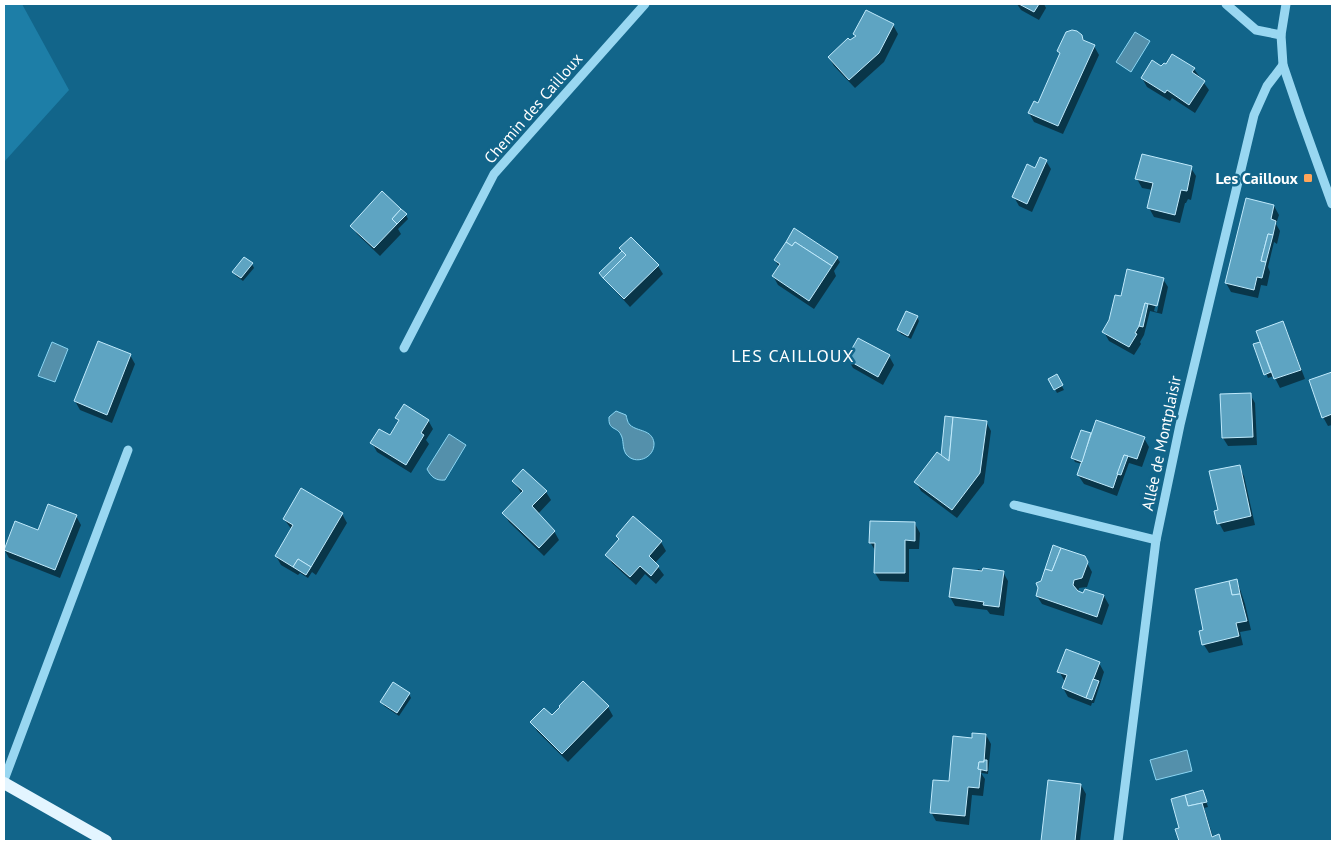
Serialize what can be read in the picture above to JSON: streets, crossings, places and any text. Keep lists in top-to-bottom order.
{
  "streets": {
    "street": ["Chemin des Cailloux", "Allée de Montplaisir"]
  },
  "districts": ["LES CAILLOUX"],
  "places": {
    "transit": ["Les Cailloux"]
  }
}
